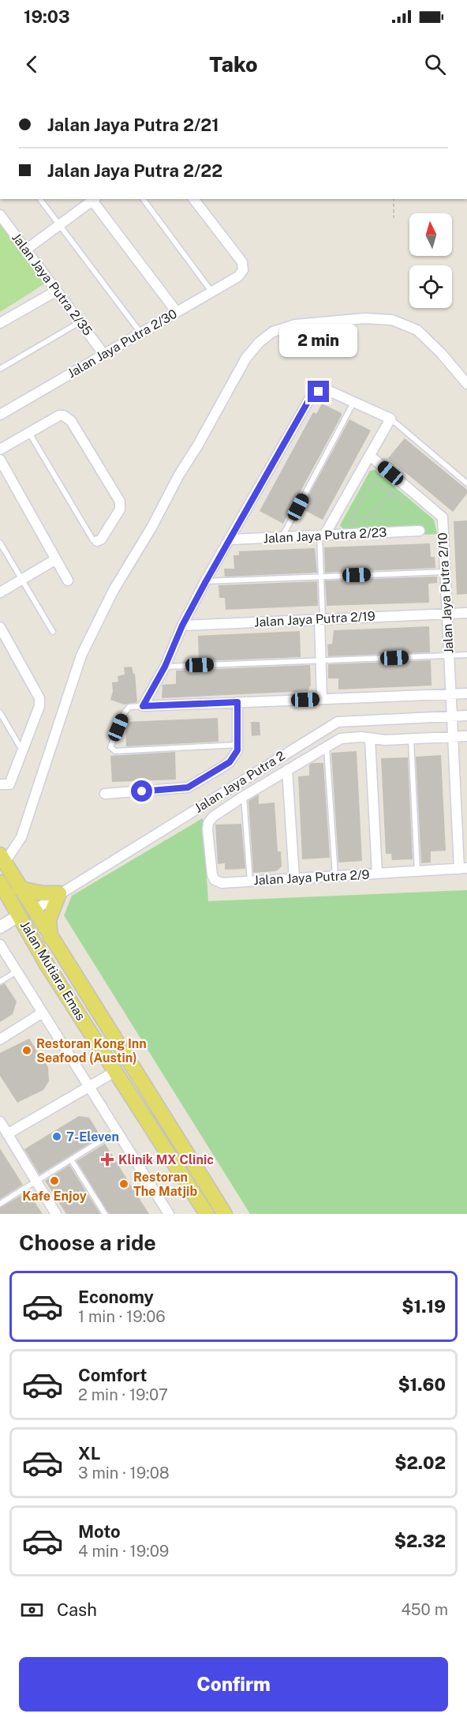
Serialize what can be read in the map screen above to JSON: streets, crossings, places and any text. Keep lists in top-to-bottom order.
{
  "streets": {
    "main road": ["Jalan Mutiara Emas"],
    "street": [
      "Jalan Jaya Putra 2/35",
      "Jalan Jaya Putra 2/30",
      "Jalan Jaya Putra 2/23",
      "Jalan Jaya Putra 2/10",
      "Jalan Jaya Putra 2/19",
      "Jalan Jaya Putra 2",
      "Jalan Jaya Putra 2/9"
    ]
  },
  "crossings": [
    ["Jalan Jaya Putra 2/35", "Jalan Jaya Putra 2/30"],
    ["Jalan Jaya Putra 2/10", "Jalan Jaya Putra 2/19"],
    ["Jalan Jaya Putra 2/10", "Jalan Jaya Putra 2"],
    ["Jalan Jaya Putra 2/10", "Jalan Jaya Putra 2/9"],
    ["Jalan Jaya Putra 2", "Jalan Mutiara Emas"]
  ],
  "places": {
    "other": [
      "Restoran Kong Inn Seafood (Austin)",
      "7-Eleven",
      "Kafe Enjoy",
      "Restoran The Matjib"
    ],
    "health": ["Klinik MX Clinic"]
  },
  "north": "top",
  "page": {
    "status": "19:03",
    "header": "Tako",
    "banner": ["Jalan Jaya Putra 2/21", "Jalan Jaya Putra 2/22"],
    "bubble": "2 min",
    "heading": "Choose a ride",
    "list": [
      {
        "name": "Economy",
        "note": "1 min · 19:06",
        "value": "$1.19"
      },
      {
        "name": "Comfort",
        "note": "2 min · 19:07",
        "value": "$1.60"
      },
      {
        "name": "XL",
        "note": "3 min · 19:08",
        "value": "$2.02"
      },
      {
        "name": "Moto",
        "note": "4 min · 19:09",
        "value": "$2.32"
      }
    ],
    "pay": ["Cash", "450 m"],
    "buttons": "Confirm"
  }
}
